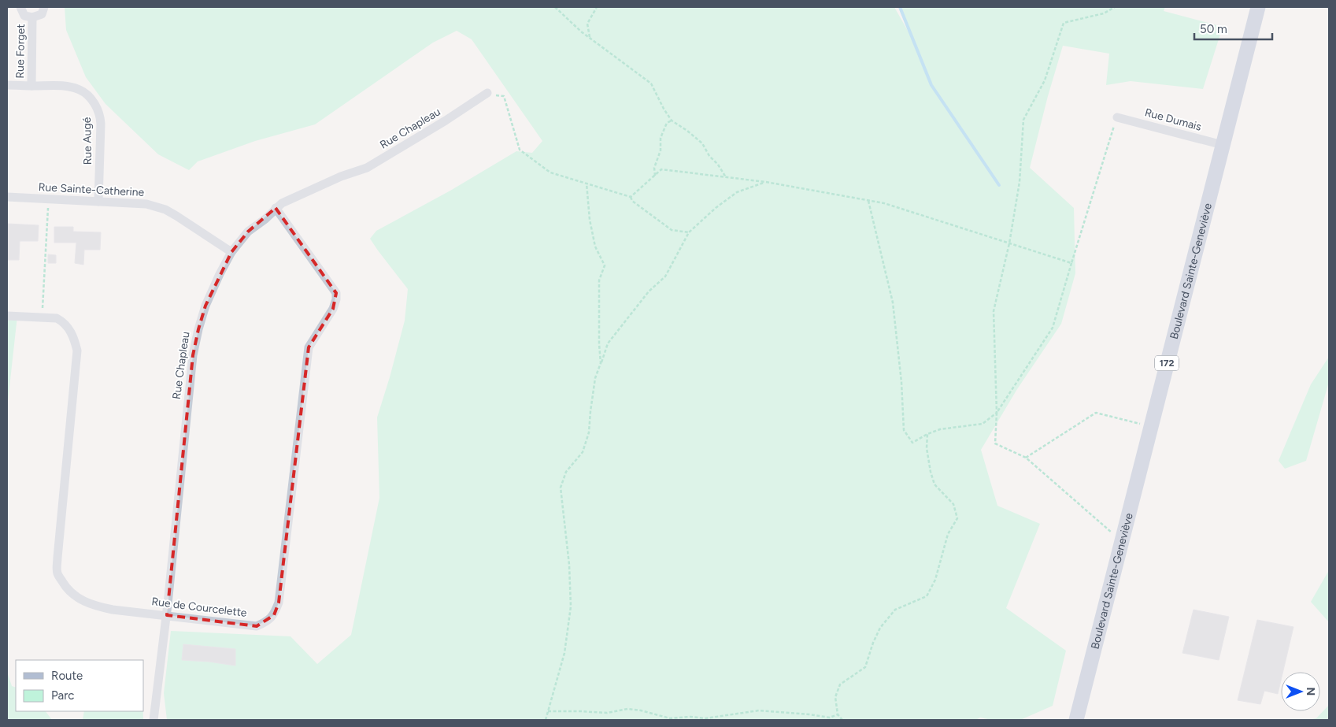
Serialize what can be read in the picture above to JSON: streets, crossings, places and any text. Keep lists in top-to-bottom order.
{
  "streets": {
    "main road": ["Boulevard Sainte-Geneviève", "172"],
    "street": [
      "Rue Forget",
      "Rue Dumais",
      "Rue Chapleau",
      "Rue Augé",
      "Rue Sainte-Catherine",
      "Rue de Courcelette"
    ]
  },
  "crossings": [
    ["Rue Forget", "Rue Augé"],
    ["Rue Dumais", "Boulevard Sainte-Geneviève"],
    ["Rue Chapleau", "Rue Sainte-Catherine"],
    ["Rue Chapleau", "Rue de Courcelette"],
    ["Rue Augé", "Rue Sainte-Catherine"]
  ],
  "legend": ["Route", "Parc"],
  "scale_bar": "50 m",
  "north": "right"
}
